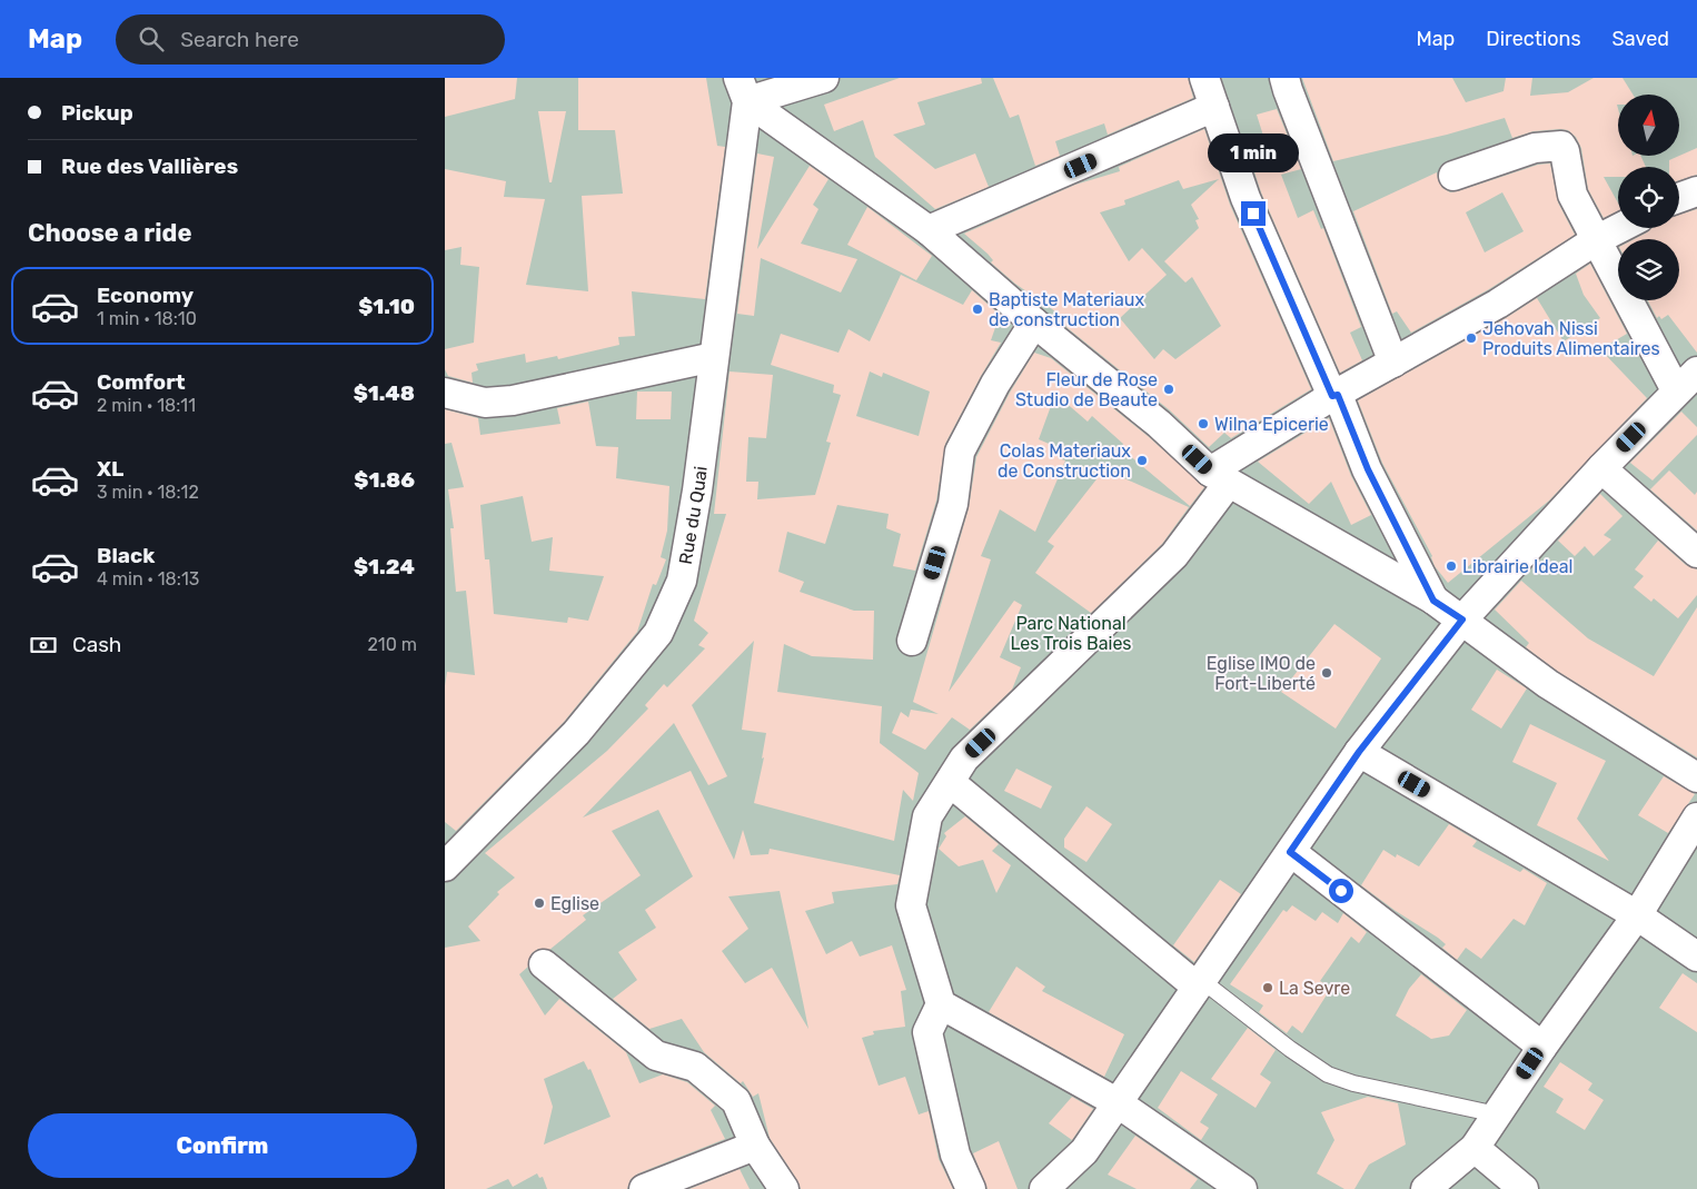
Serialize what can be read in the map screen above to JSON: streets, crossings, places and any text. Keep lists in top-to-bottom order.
{
  "streets": {
    "street": ["Rue du Quai"]
  },
  "parks": ["Parc National Les Trois Baies"],
  "places": [
    "Baptiste Materiaux de construction",
    "Jehovah Nissi Produits Alimentaires",
    "Fleur de Rose Studio de Beaute",
    "Wilna Epicerie",
    "Colas Materiaux de Construction",
    "Librairie Ideal",
    "Eglise IMO de Fort-Liberté",
    "Eglise",
    "La Sevre"
  ],
  "north": "top",
  "page": {
    "header": "Map",
    "search": "Search here",
    "nav": ["Map", "Directions", "Saved"],
    "banner": ["Pickup", "Rue des Vallières"],
    "bubble": "1 min",
    "heading": "Choose a ride",
    "list": [
      {
        "name": "Economy",
        "note": "1 min · 18:10",
        "value": "$1.10"
      },
      {
        "name": "Comfort",
        "note": "2 min · 18:11",
        "value": "$1.48"
      },
      {
        "name": "XL",
        "note": "3 min · 18:12",
        "value": "$1.86"
      },
      {
        "name": "Black",
        "note": "4 min · 18:13",
        "value": "$1.24"
      }
    ],
    "pay": ["Cash", "210 m"],
    "buttons": "Confirm"
  }
}
